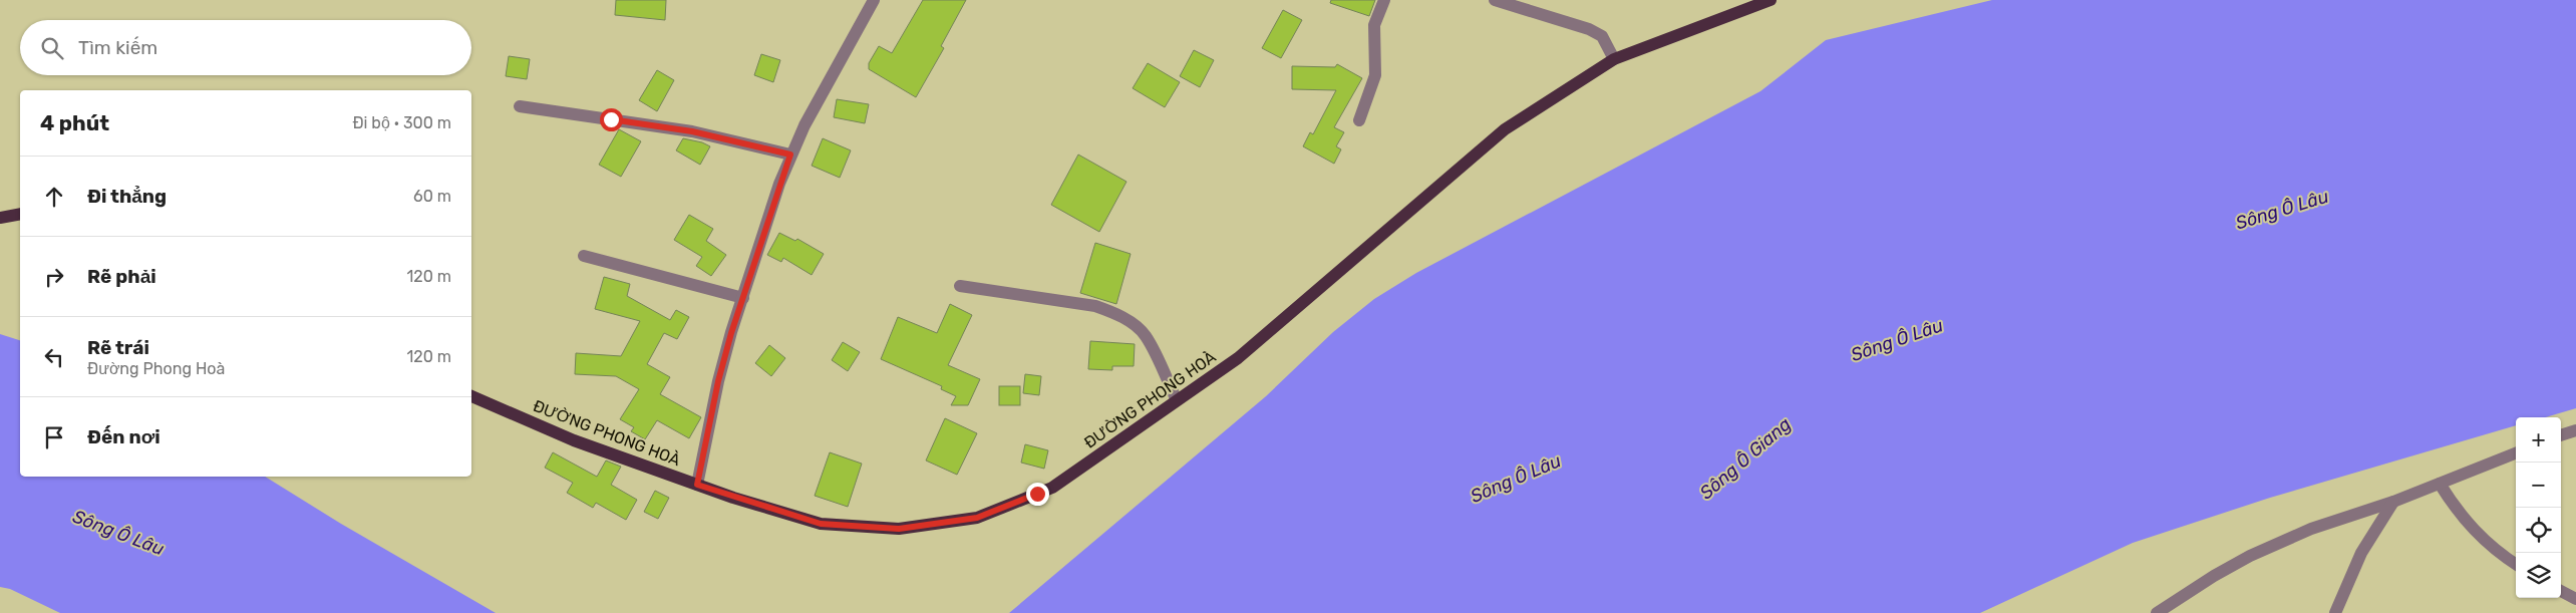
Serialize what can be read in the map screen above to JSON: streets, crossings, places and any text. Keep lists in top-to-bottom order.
{
  "streets": {
    "main road": ["ĐƯỜNG PHONG HOÀ"]
  },
  "water": ["Sông Ô Lâu", "Sông Ô Giang"],
  "page": {
    "search": "Tìm kiếm",
    "heading": ["4 phút", "Đi bộ · 300 m"],
    "list": [
      ["Đi thẳng", "60 m"],
      ["Rẽ phải", "120 m"],
      ["Rẽ trái", "Đường Phong Hoà", "120 m"],
      "Đến nơi"
    ],
    "map_buttons": ["+", "−"]
  }
}
